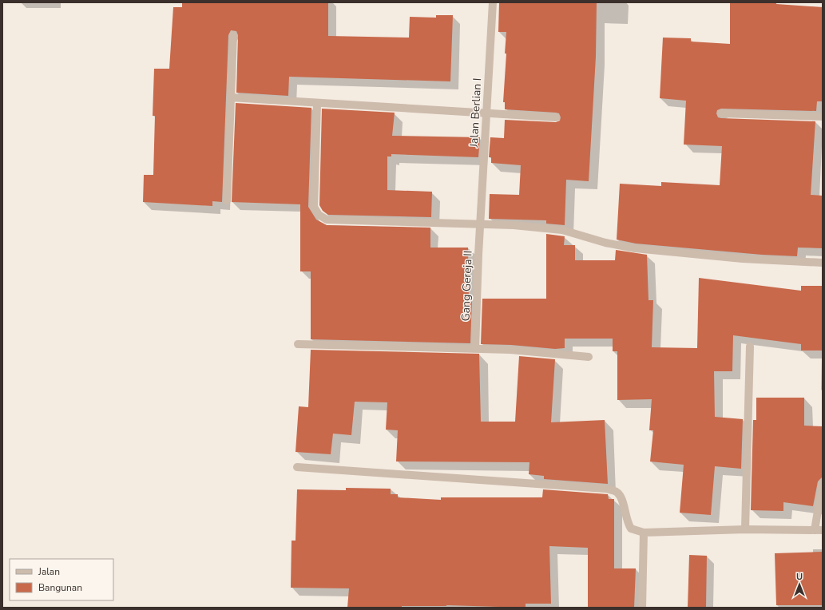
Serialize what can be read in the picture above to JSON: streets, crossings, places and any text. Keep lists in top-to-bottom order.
{
  "streets": {
    "street": ["Jalan Berlian I", "Gang Gereja II"]
  },
  "crossings": [
    ["Jalan Berlian I", "Gang Gereja II"]
  ],
  "legend": ["Jalan", "Bangunan"],
  "north": "top"
}
